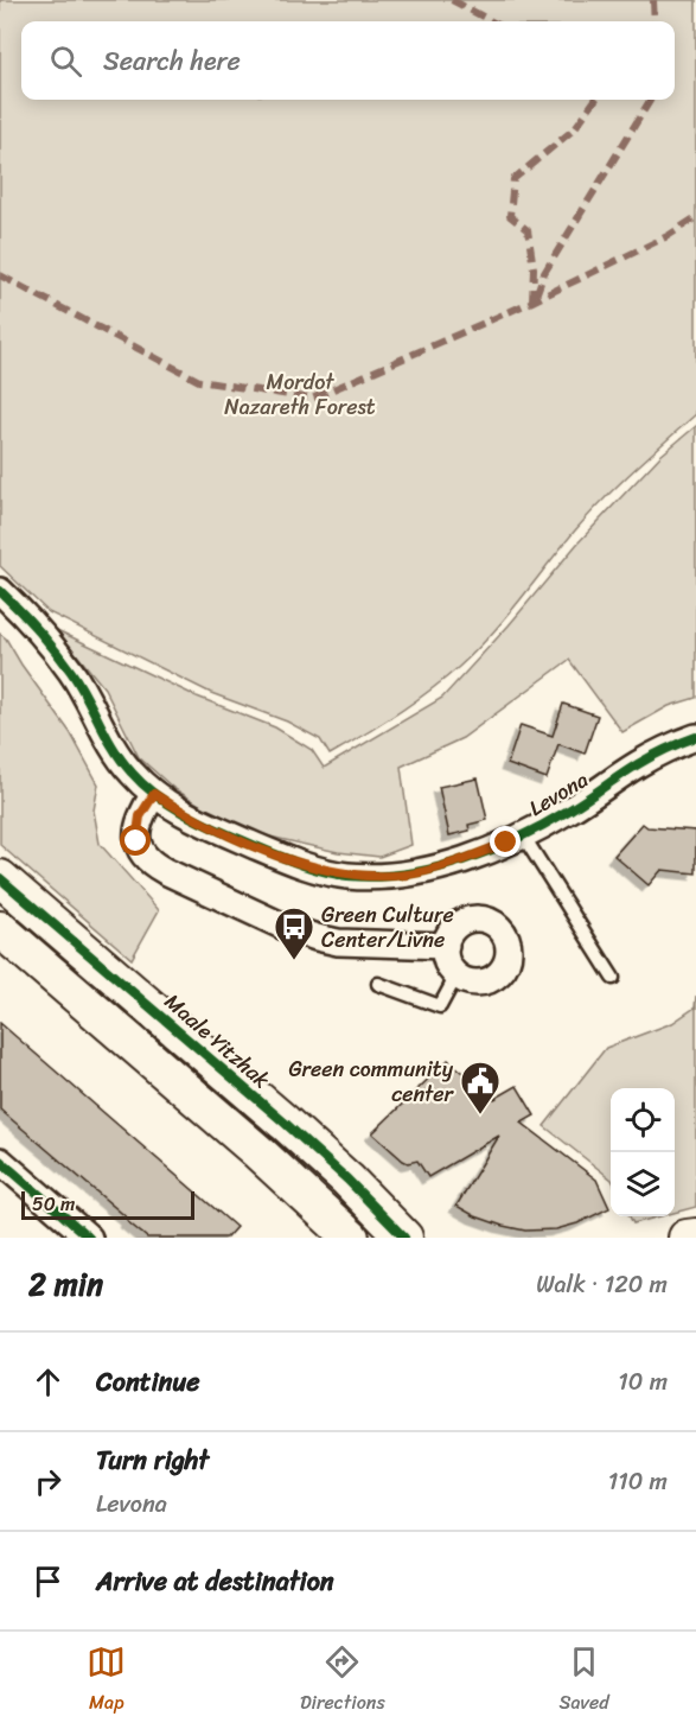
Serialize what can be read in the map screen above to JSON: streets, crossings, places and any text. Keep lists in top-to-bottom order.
{
  "streets": {
    "street": ["Levona", "Maale Yitzhak"]
  },
  "parks": ["Mordot Nazareth Forest"],
  "places": {
    "bus stop": ["Green Culture Center/Livne"],
    "public building": ["Green community center"]
  },
  "scale_bar": "50 m",
  "page": {
    "search": "Search here",
    "scale": "50 m",
    "heading": ["2 min", "Walk · 120 m"],
    "list": [
      ["Continue", "10 m"],
      ["Turn right", "Levona", "110 m"],
      "Arrive at destination"
    ],
    "nav": ["Map", "Directions", "Saved"]
  }
}
